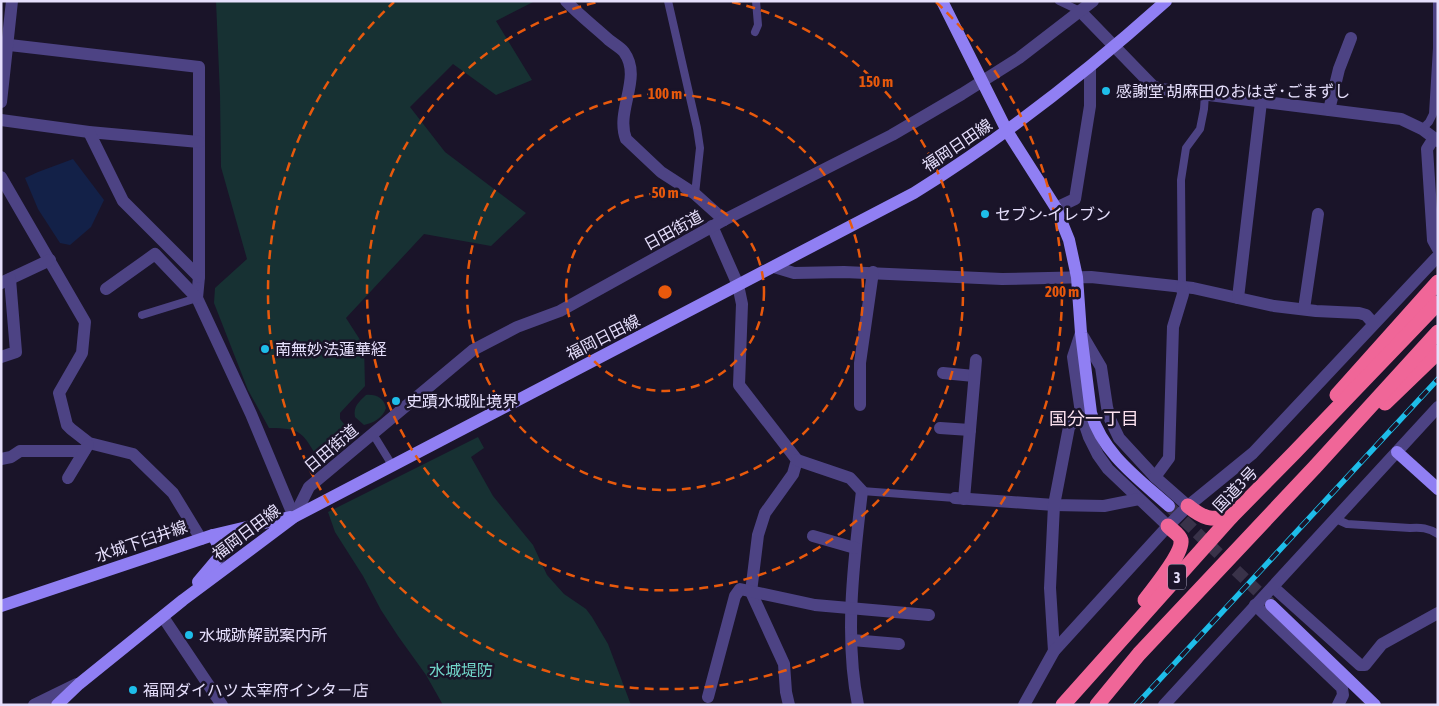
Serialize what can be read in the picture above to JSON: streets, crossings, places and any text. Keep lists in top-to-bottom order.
{
  "streets": {
    "highway": ["国道3号", "3"],
    "main road": ["福岡日田線", "水城下臼井線"],
    "street": ["日田街道"]
  },
  "crossings": [
    ["福岡日田線", "日田街道"],
    ["福岡日田線", "水城下臼井線"],
    ["日田街道", "水城下臼井線"],
    ["国道3号", "3"]
  ],
  "districts": ["国分一丁目"],
  "parks": ["水城堤防"],
  "places": [
    "感謝堂 胡麻田のおはぎ･ごまずし",
    "セブン-イレブン",
    "南無妙法蓮華経",
    "史蹟水城阯境界",
    "水城跡解説案内所",
    "福岡ダイハツ 太宰府インタ－店"
  ],
  "rings": [
    "150 m",
    "100 m",
    "50 m",
    "200 m"
  ]
}
